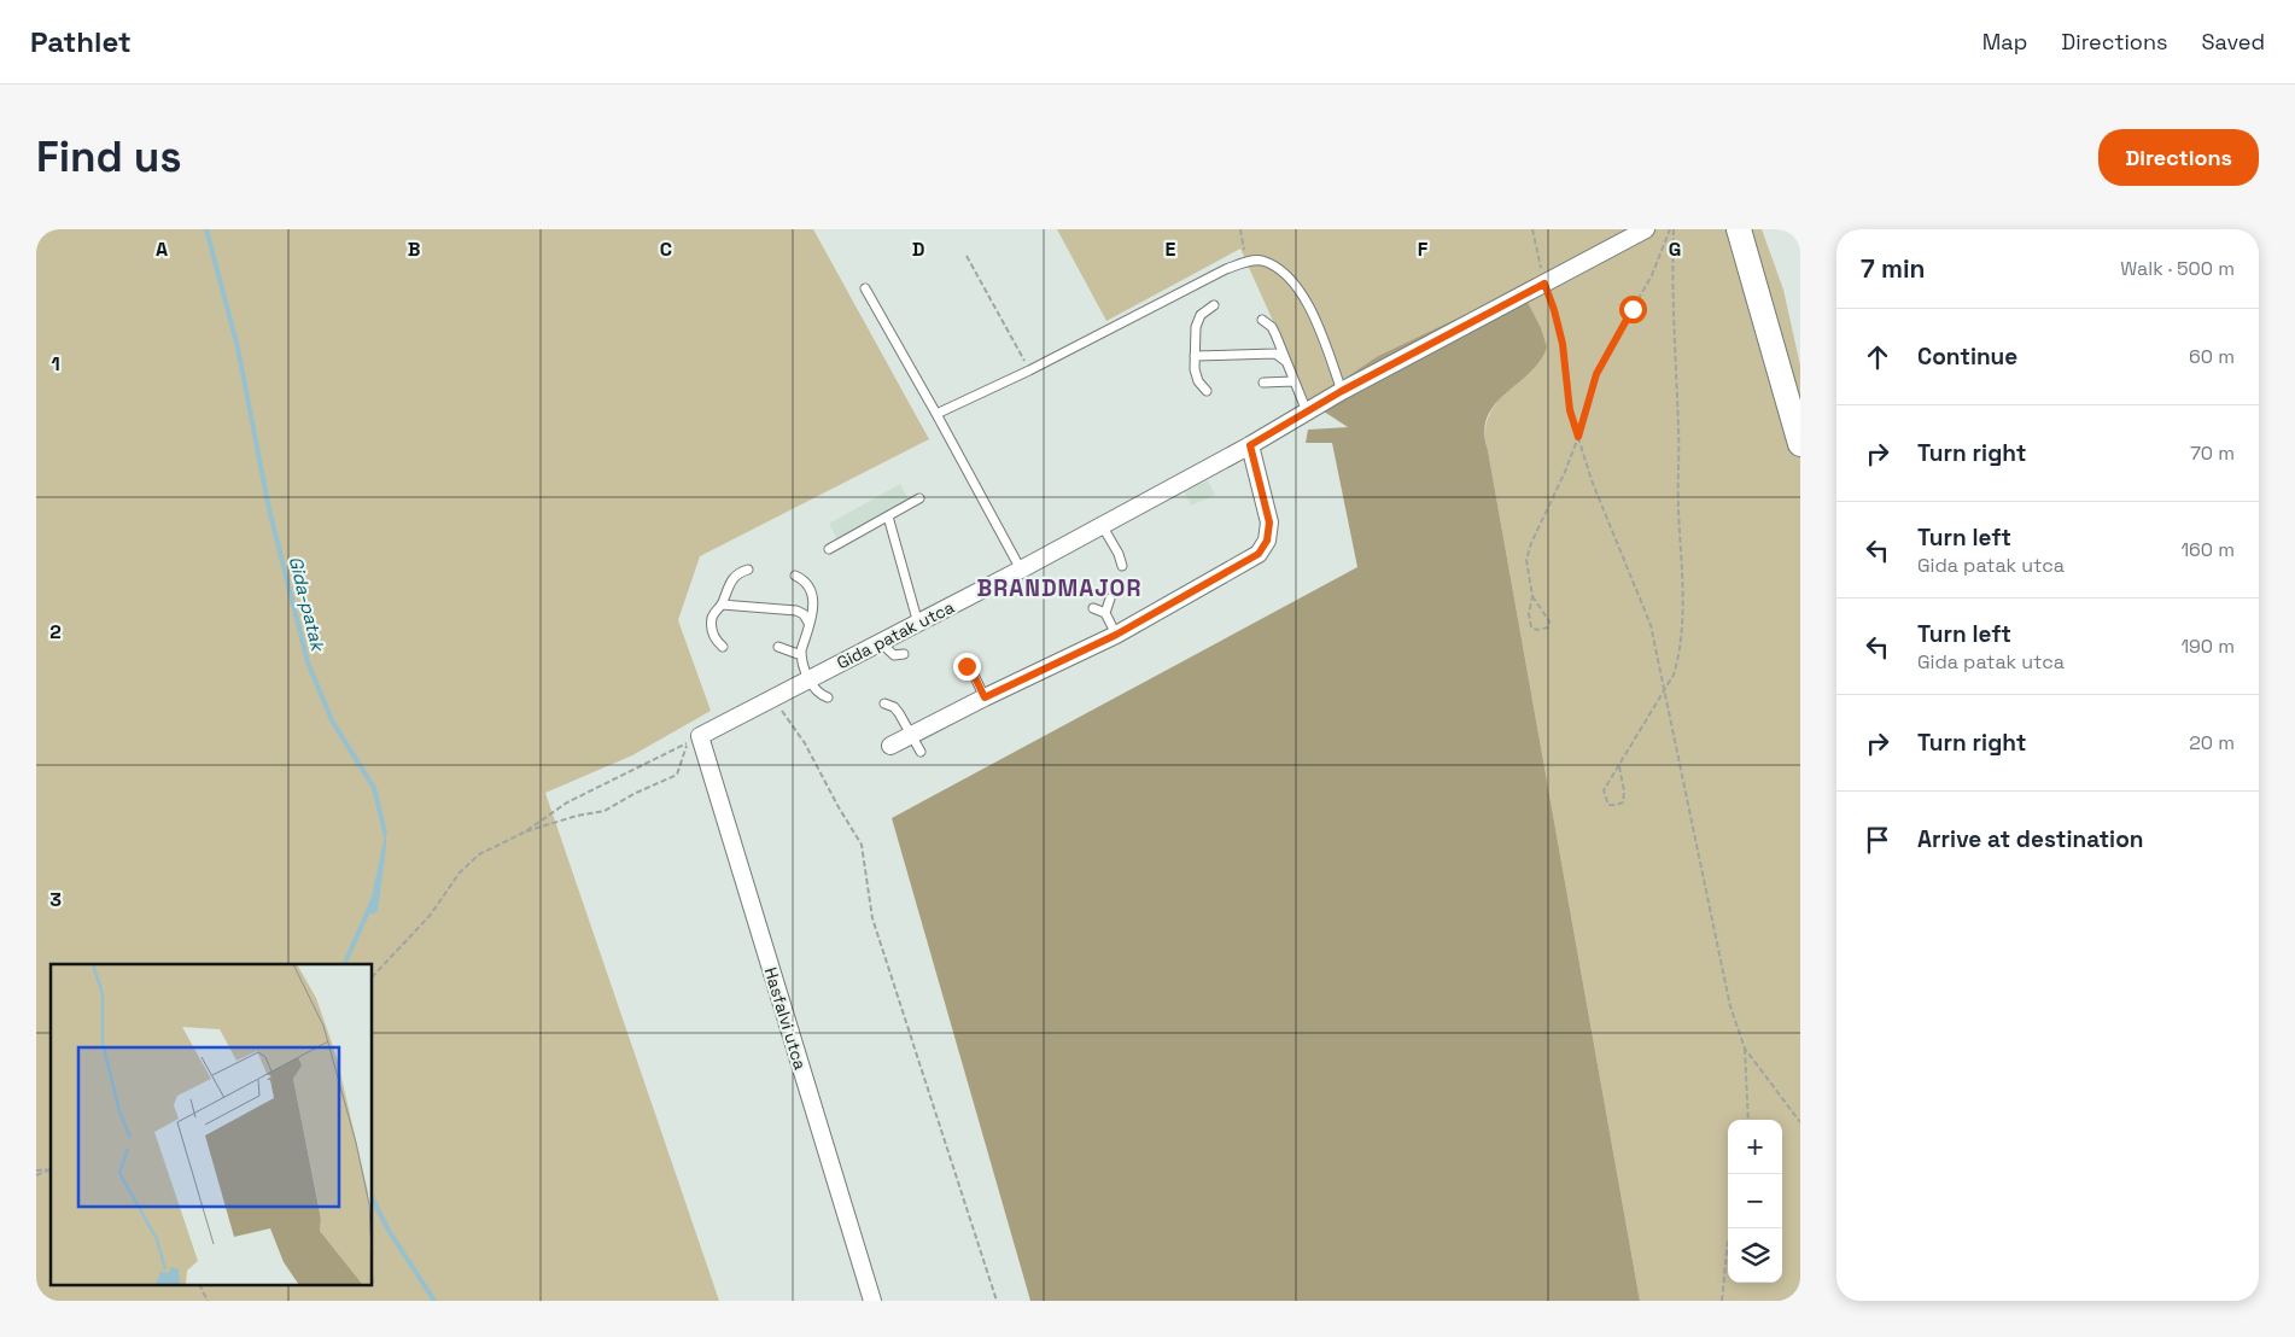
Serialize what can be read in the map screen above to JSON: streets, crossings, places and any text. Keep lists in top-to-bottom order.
{
  "streets": {
    "street": ["Gida patak utca", "Hasfalvi utca"]
  },
  "crossings": [
    ["Gida patak utca", "Hasfalvi utca"]
  ],
  "districts": ["BRANDMAJOR"],
  "water": ["Gida-patak"],
  "page": {
    "header": "Pathlet",
    "nav": ["Map", "Directions", "Saved"],
    "buttons": "Directions",
    "title": "Find us",
    "heading": ["7 min", "Walk · 500 m"],
    "list": [
      ["Continue", "60 m"],
      ["Turn right", "70 m"],
      ["Turn left", "Gida patak utca", "160 m"],
      ["Turn left", "Gida patak utca", "190 m"],
      ["Turn right", "20 m"],
      "Arrive at destination"
    ],
    "map_buttons": ["+", "−"]
  },
  "grid": {
    "columns": [
      "A",
      "B",
      "C",
      "D",
      "E",
      "F",
      "G"
    ],
    "rows": ["1", "2", "3"]
  }
}
